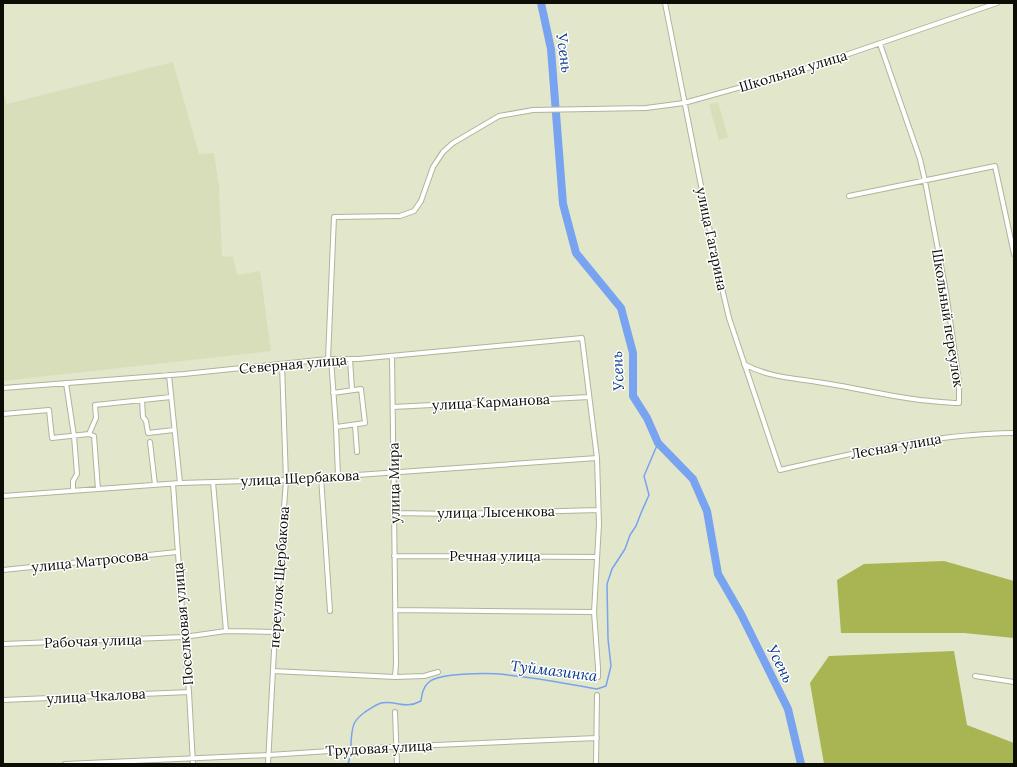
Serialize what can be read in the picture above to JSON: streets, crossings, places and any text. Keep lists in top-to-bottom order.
{
  "streets": {
    "street": [
      "Школьная улица",
      "улица Гагарина",
      "Школьный переулок",
      "Северная улица",
      "улица Карманова",
      "Лесная улица",
      "улица Щербакова",
      "улица Мира",
      "улица Лысенкова",
      "Речная улица",
      "улица Матросова",
      "переулок Щербакова",
      "Поселковая улица",
      "Рабочая улица",
      "улица Чкалова",
      "Трудовая улица"
    ]
  },
  "crossings": [
    ["Школьная улица", "улица Гагарина"],
    ["Школьная улица", "Школьный переулок"],
    ["Школьная улица", "Северная улица"],
    ["улица Гагарина", "Школьный переулок"],
    ["улица Гагарина", "Лесная улица"],
    ["Северная улица", "улица Карманова"],
    ["Северная улица", "улица Мира"],
    ["Северная улица", "переулок Щербакова"],
    ["улица Карманова", "улица Мира"],
    ["улица Щербакова", "улица Мира"],
    ["улица Щербакова", "переулок Щербакова"],
    ["улица Щербакова", "Поселковая улица"],
    ["улица Мира", "улица Лысенкова"],
    ["улица Мира", "Речная улица"],
    ["улица Матросова", "Поселковая улица"],
    ["переулок Щербакова", "Рабочая улица"],
    ["переулок Щербакова", "Трудовая улица"],
    ["Поселковая улица", "Рабочая улица"],
    ["Поселковая улица", "улица Чкалова"],
    ["Поселковая улица", "Трудовая улица"]
  ],
  "water": ["Усень", "Туймазинка"]
}
